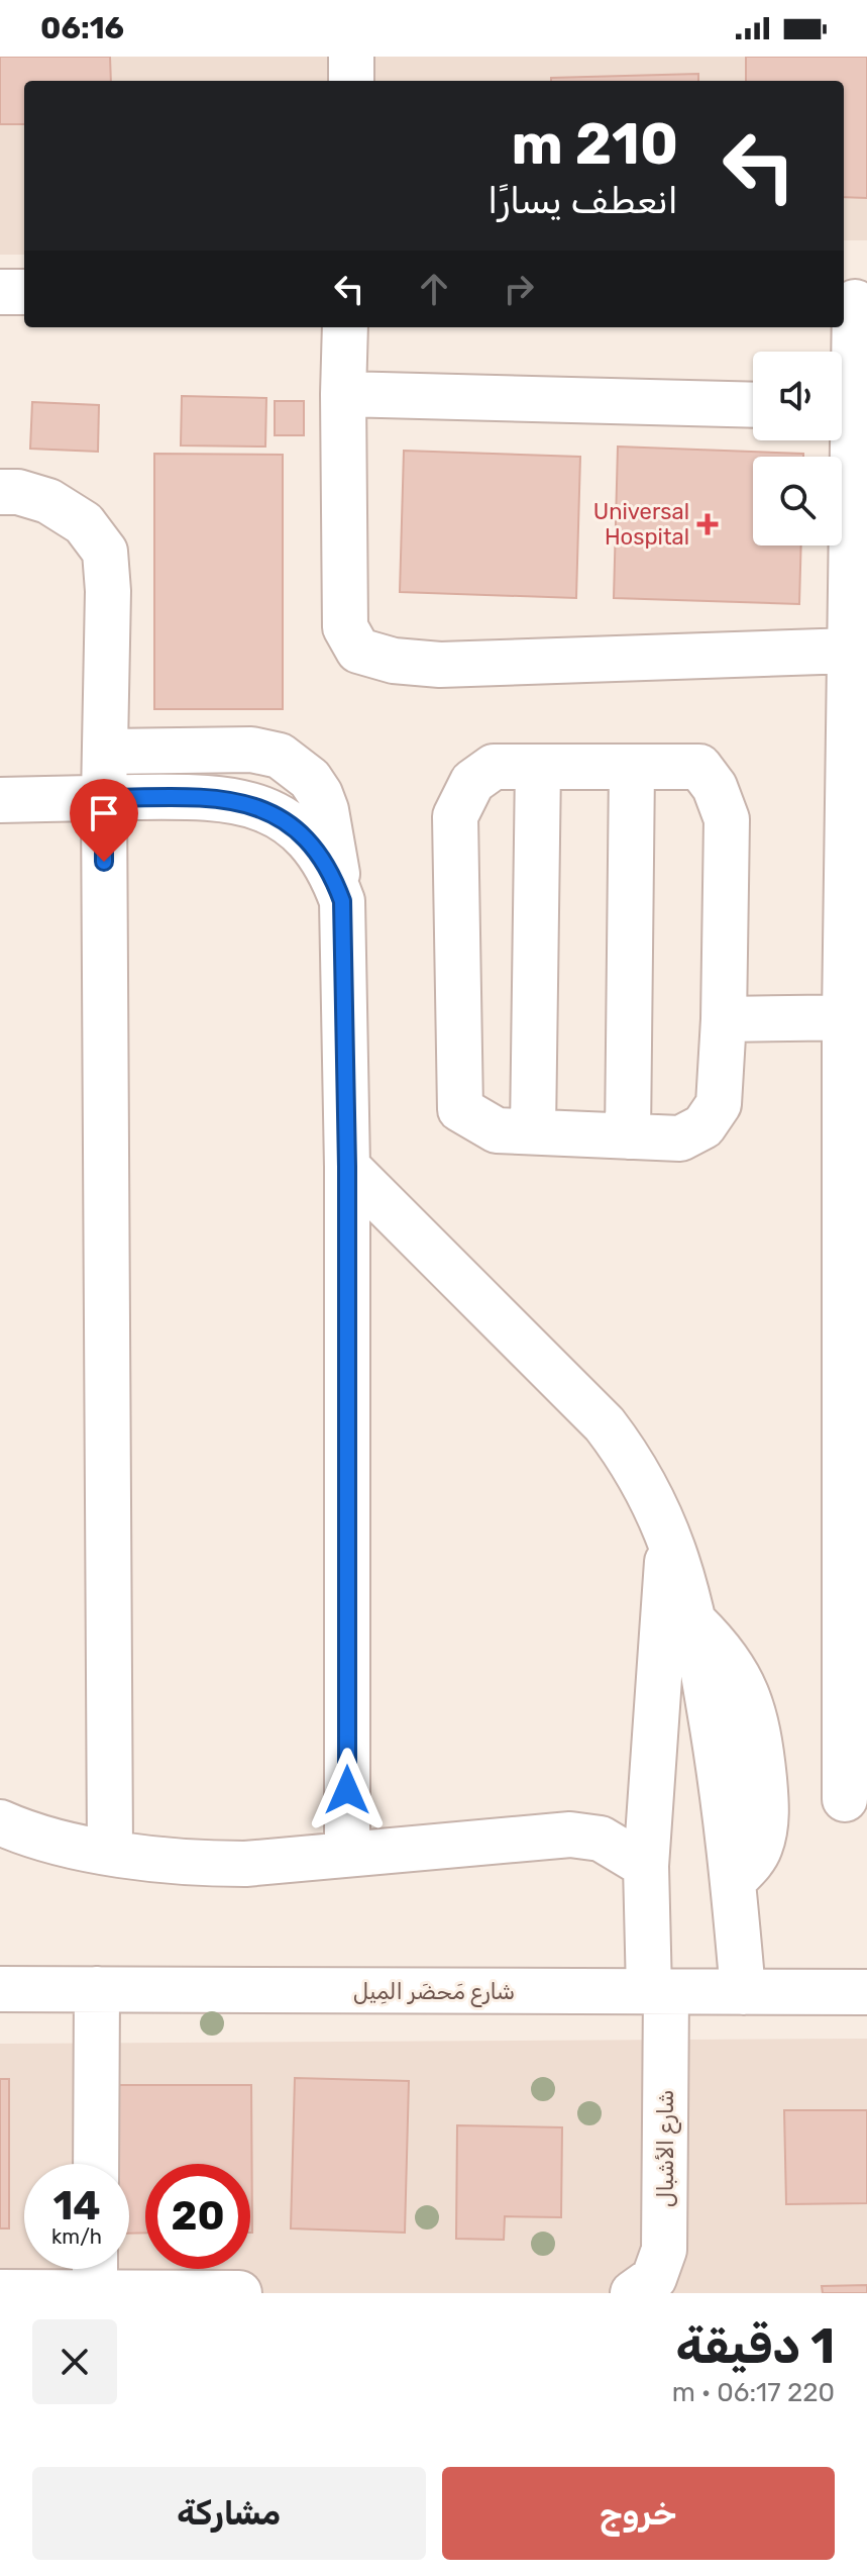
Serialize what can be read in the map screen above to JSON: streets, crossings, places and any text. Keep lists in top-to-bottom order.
{
  "streets": {
    "street": ["شارع مَحضَر المِيل", "شارع الأشبال"]
  },
  "crossings": [
    ["شارع مَحضَر المِيل", "شارع الأشبال"]
  ],
  "places": {
    "health": ["Universal Hospital"]
  },
  "page": {
    "status": "06:16",
    "turn": ["210 m", "انعطف يسارًا"],
    "speed": "14 km/h",
    "limit": "20",
    "heading": ["1 دقيقة", "220 m · 06:17"],
    "buttons": ["خروج", "مشاركة"]
  }
}
